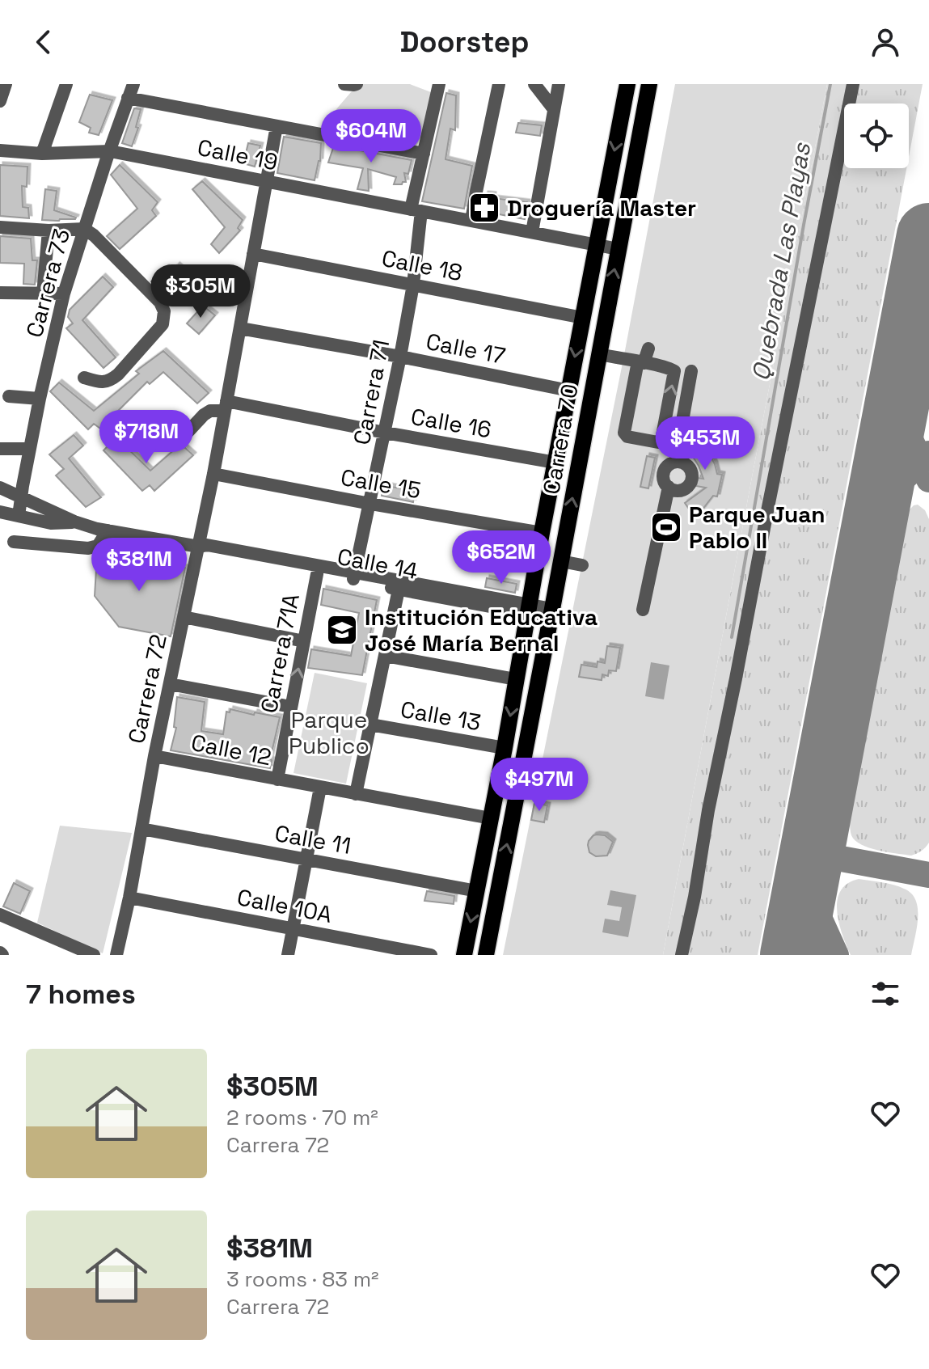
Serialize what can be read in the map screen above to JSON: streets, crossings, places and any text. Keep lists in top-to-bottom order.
{
  "streets": {
    "main road": ["Carrera 70"],
    "street": [
      "Calle 19",
      "Calle 18",
      "Carrera 73",
      "Calle 17",
      "Carrera 71",
      "Calle 16",
      "Calle 15",
      "Calle 14",
      "Carrera 71A",
      "Carrera 72",
      "Calle 13",
      "Calle 12",
      "Calle 11",
      "Calle 10A"
    ]
  },
  "crossings": [
    ["Calle 19", "Carrera 73"],
    ["Calle 19", "Carrera 71"],
    ["Calle 19", "Carrera 70"],
    ["Calle 19", "Carrera 72"],
    ["Calle 18", "Carrera 71"],
    ["Calle 18", "Carrera 70"],
    ["Calle 18", "Carrera 72"],
    ["Carrera 73", "Calle 14"],
    ["Calle 17", "Carrera 71"],
    ["Calle 17", "Carrera 70"],
    ["Calle 17", "Carrera 72"],
    ["Carrera 71", "Calle 16"],
    ["Carrera 71", "Calle 15"],
    ["Carrera 71", "Calle 14"],
    ["Calle 16", "Carrera 70"],
    ["Calle 16", "Carrera 72"],
    ["Carrera 70", "Calle 15"],
    ["Carrera 70", "Calle 14"],
    ["Carrera 70", "Calle 13"],
    ["Carrera 70", "Calle 12"],
    ["Carrera 70", "Calle 11"],
    ["Calle 15", "Carrera 72"],
    ["Calle 14", "Carrera 71A"],
    ["Calle 14", "Carrera 72"],
    ["Carrera 71A", "Calle 12"],
    ["Carrera 72", "Calle 12"],
    ["Carrera 72", "Calle 11"],
    ["Carrera 72", "Calle 10A"]
  ],
  "water": ["Quebrada Las Playas"],
  "parks": ["Parque Publico"],
  "places": {
    "pharmacy": ["Droguería Master"],
    "sports": ["Parque Juan Pablo II"],
    "school or university": ["Institución Educativa José María Bernal"]
  },
  "page": {
    "header": "Doorstep",
    "price": [
      "$604M",
      "$305M",
      "$718M",
      "$453M",
      "$652M",
      "$381M",
      "$497M"
    ],
    "heading": "7 homes",
    "list": [
      {
        "name": "$305M",
        "note": "2 rooms · 70 m² · Carrera 72"
      },
      {
        "name": "$381M",
        "note": "3 rooms · 83 m² · Carrera 72"
      }
    ]
  }
}
